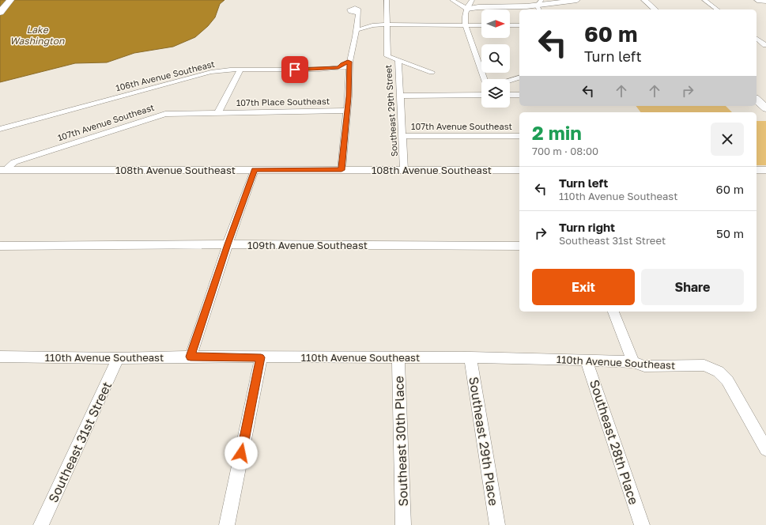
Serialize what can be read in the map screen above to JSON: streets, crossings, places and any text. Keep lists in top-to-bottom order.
{
  "streets": {
    "street": [
      "106th Avenue Southeast",
      "107th Place Southeast",
      "Southeast 29th Street",
      "107th Avenue Southeast",
      "108th Avenue Southeast",
      "109th Avenue Southeast",
      "110th Avenue Southeast",
      "Southeast 30th Place",
      "Southeast 29th Place",
      "Southeast 31st Street",
      "Southeast 28th Place"
    ]
  },
  "crossings": [
    ["107th Place Southeast", "107th Avenue Southeast"],
    ["Southeast 29th Street", "107th Avenue Southeast"],
    ["Southeast 29th Street", "108th Avenue Southeast"],
    ["107th Avenue Southeast", "108th Avenue Southeast"],
    ["110th Avenue Southeast", "Southeast 30th Place"],
    ["110th Avenue Southeast", "Southeast 29th Place"],
    ["110th Avenue Southeast", "Southeast 31st Street"],
    ["110th Avenue Southeast", "Southeast 28th Place"]
  ],
  "water": ["Lake Washington"],
  "north": "right",
  "page": {
    "turn": ["60 m", "Turn left"],
    "heading": ["2 min", "700 m · 08:00"],
    "list": [
      {
        "name": "Turn left",
        "note": "110th Avenue Southeast",
        "value": "60 m"
      },
      {
        "name": "Turn right",
        "note": "Southeast 31st Street",
        "value": "50 m"
      }
    ],
    "buttons": ["Exit", "Share"]
  }
}
